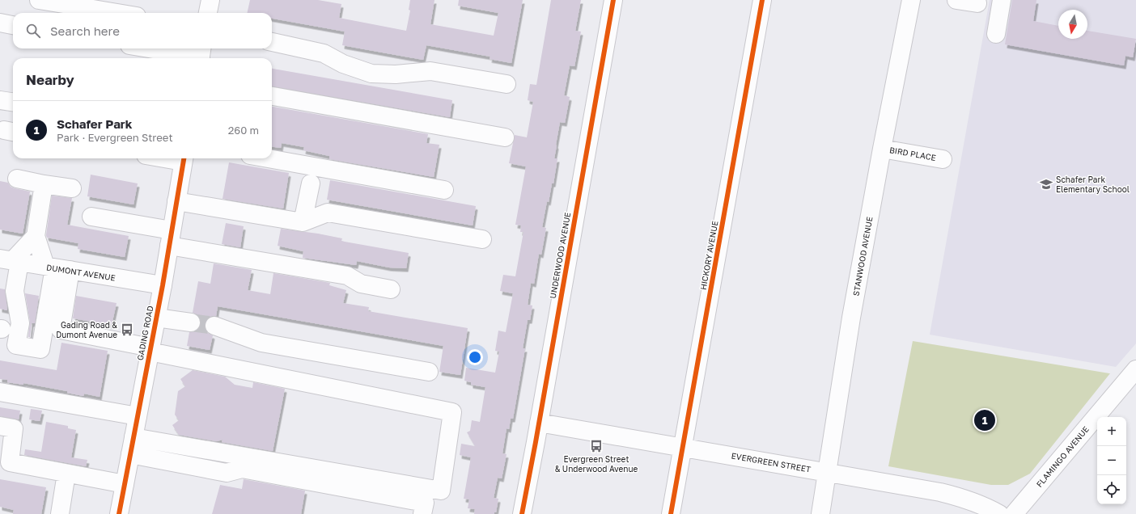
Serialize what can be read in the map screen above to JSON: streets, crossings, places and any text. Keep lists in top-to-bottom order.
{
  "streets": {
    "street": [
      "BIRD PLACE",
      "UNDERWOOD AVENUE",
      "HICKORY AVENUE",
      "STANWOOD AVENUE",
      "DUMONT AVENUE",
      "GADING ROAD",
      "FLAMINGO AVENUE",
      "EVERGREEN STREET"
    ]
  },
  "crossings": [
    ["BIRD PLACE", "STANWOOD AVENUE"],
    ["UNDERWOOD AVENUE", "EVERGREEN STREET"],
    ["HICKORY AVENUE", "EVERGREEN STREET"],
    ["STANWOOD AVENUE", "EVERGREEN STREET"],
    ["DUMONT AVENUE", "GADING ROAD"]
  ],
  "places": {
    "school or university": ["Schafer Park Elementary School"],
    "bus stop": ["Gading Road & Dumont Avenue", "Evergreen Street & Underwood Avenue"]
  },
  "north": "bottom",
  "page": {
    "search": "Search here",
    "heading": "Nearby",
    "list": [
      {
        "mark": "1",
        "name": "Schafer Park",
        "note": "Park · Evergreen Street",
        "value": "260 m"
      }
    ],
    "pins": "1",
    "map_buttons": ["+", "−"]
  }
}
